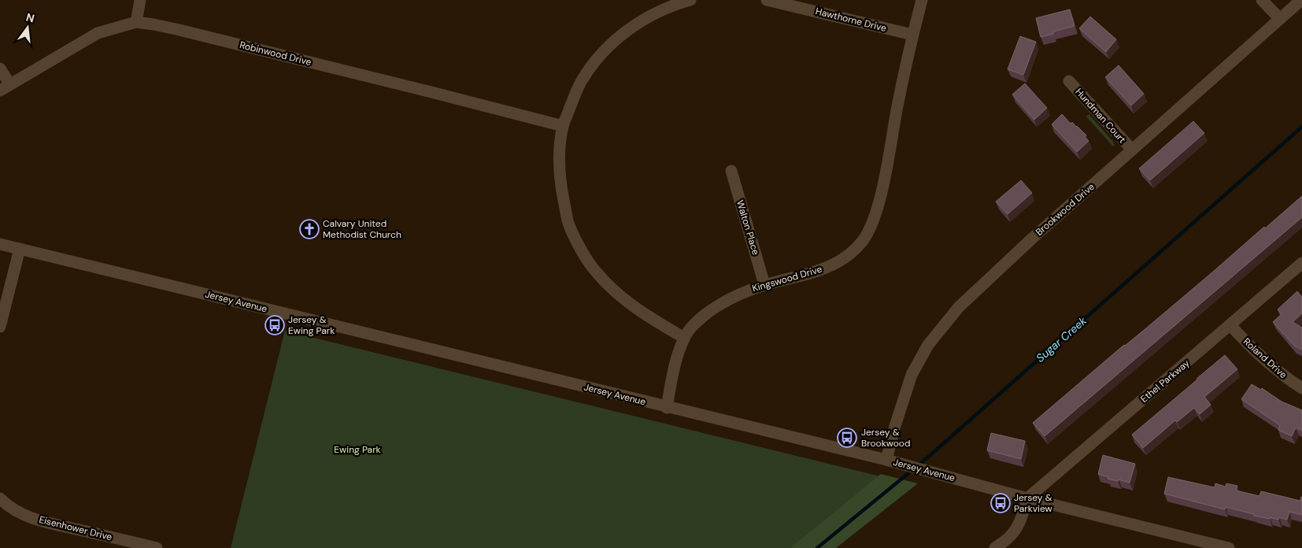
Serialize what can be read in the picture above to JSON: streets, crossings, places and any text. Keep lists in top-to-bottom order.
{
  "streets": {
    "street": [
      "Hawthorne Drive",
      "Robinwood Drive",
      "Hundman Court",
      "Brookwood Drive",
      "Walton Place",
      "Kingswood Drive",
      "Jersey Avenue",
      "Roland Drive",
      "Ethel Parkway",
      "Eisenhower Drive"
    ]
  },
  "crossings": [
    ["Hawthorne Drive", "Kingswood Drive"],
    ["Hundman Court", "Brookwood Drive"],
    ["Brookwood Drive", "Jersey Avenue"],
    ["Walton Place", "Kingswood Drive"],
    ["Kingswood Drive", "Jersey Avenue"],
    ["Jersey Avenue", "Ethel Parkway"],
    ["Roland Drive", "Ethel Parkway"]
  ],
  "water": ["Sugar Creek"],
  "parks": ["Ewing Park"],
  "places": {
    "church": ["Calvary United Methodist Church"],
    "bus stop": ["Jersey & Ewing Park", "Jersey & Brookwood", "Jersey & Parkview"]
  },
  "north": "top"
}
